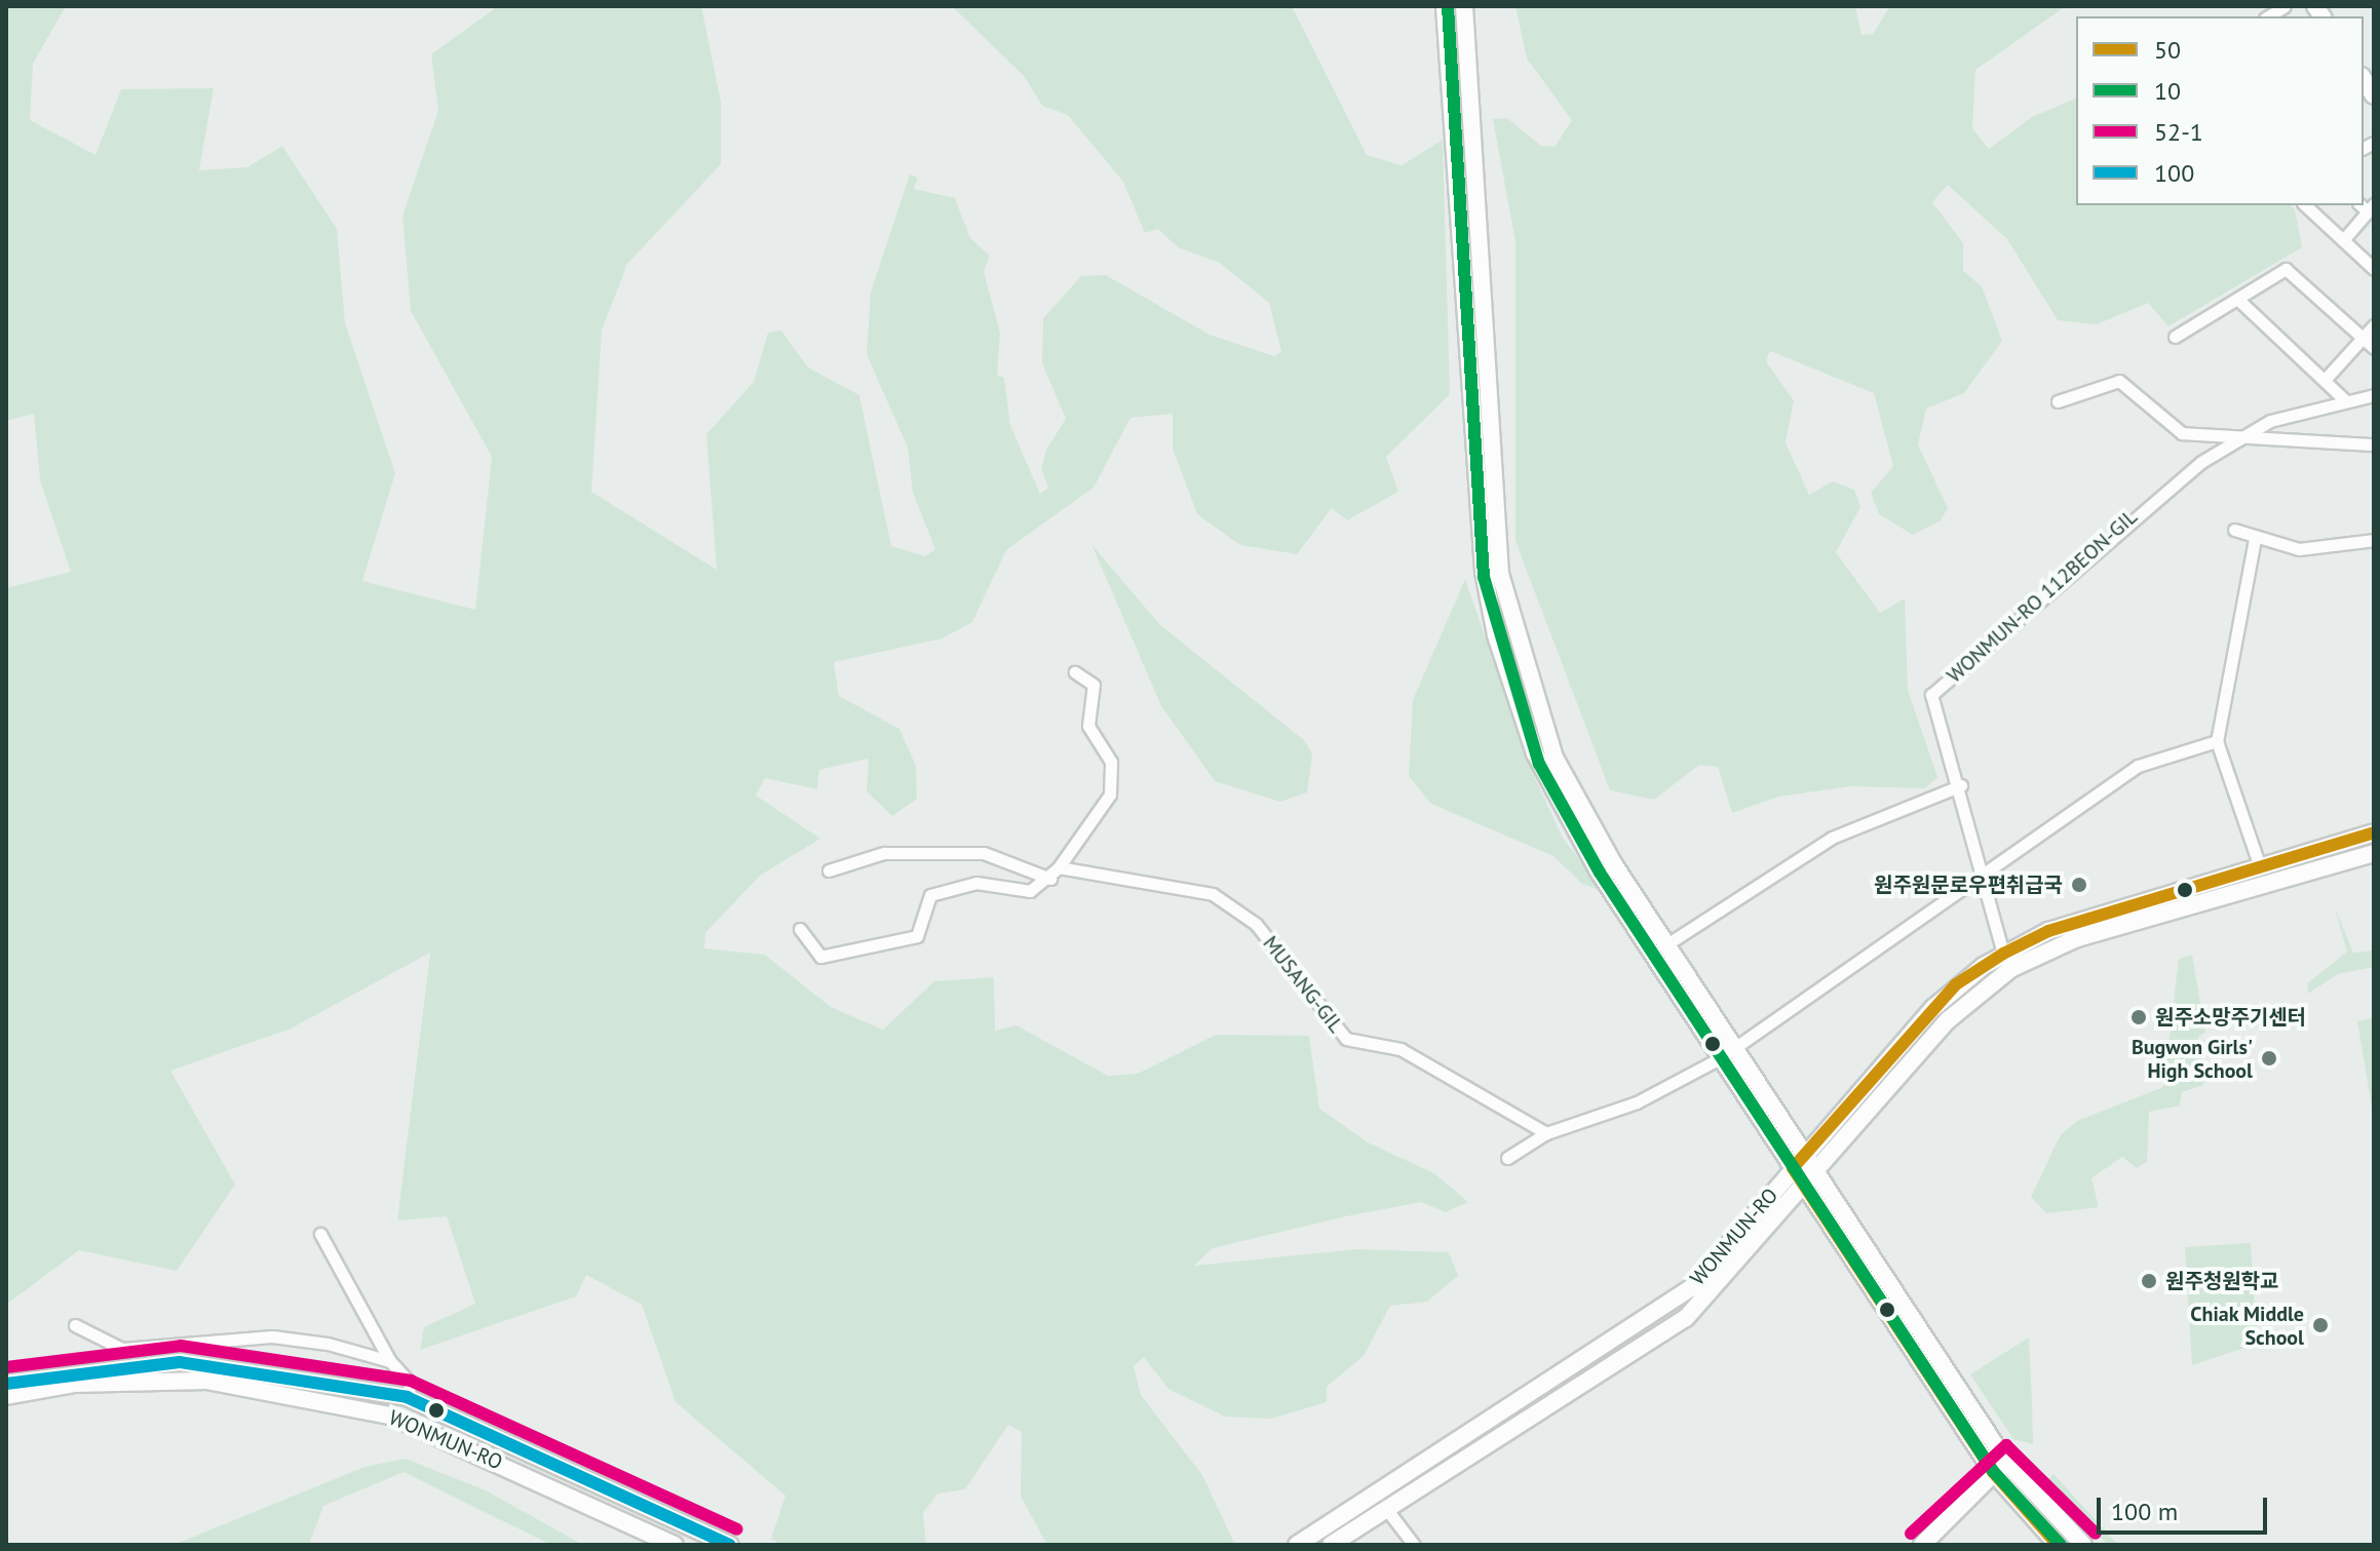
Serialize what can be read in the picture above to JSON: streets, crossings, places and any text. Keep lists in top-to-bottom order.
{
  "streets": {
    "main road": ["WONMUN-RO"],
    "street": ["WONMUN-RO 112BEON-GIL", "MUSANG-GIL"]
  },
  "crossings": [
    ["WONMUN-RO 112BEON-GIL", "WONMUN-RO"]
  ],
  "places": [
    "원주원문로우편취급국",
    "원주소망주기센터",
    "Bugwon Girls' High School",
    "원주청원학교",
    "Chiak Middle School"
  ],
  "lines": [
    "transit line 10",
    "transit line 50",
    "transit line 52-1",
    "transit line 100"
  ],
  "legend": [
    "50",
    "10",
    "52-1",
    "100"
  ],
  "scale_bar": "100 m"
}
